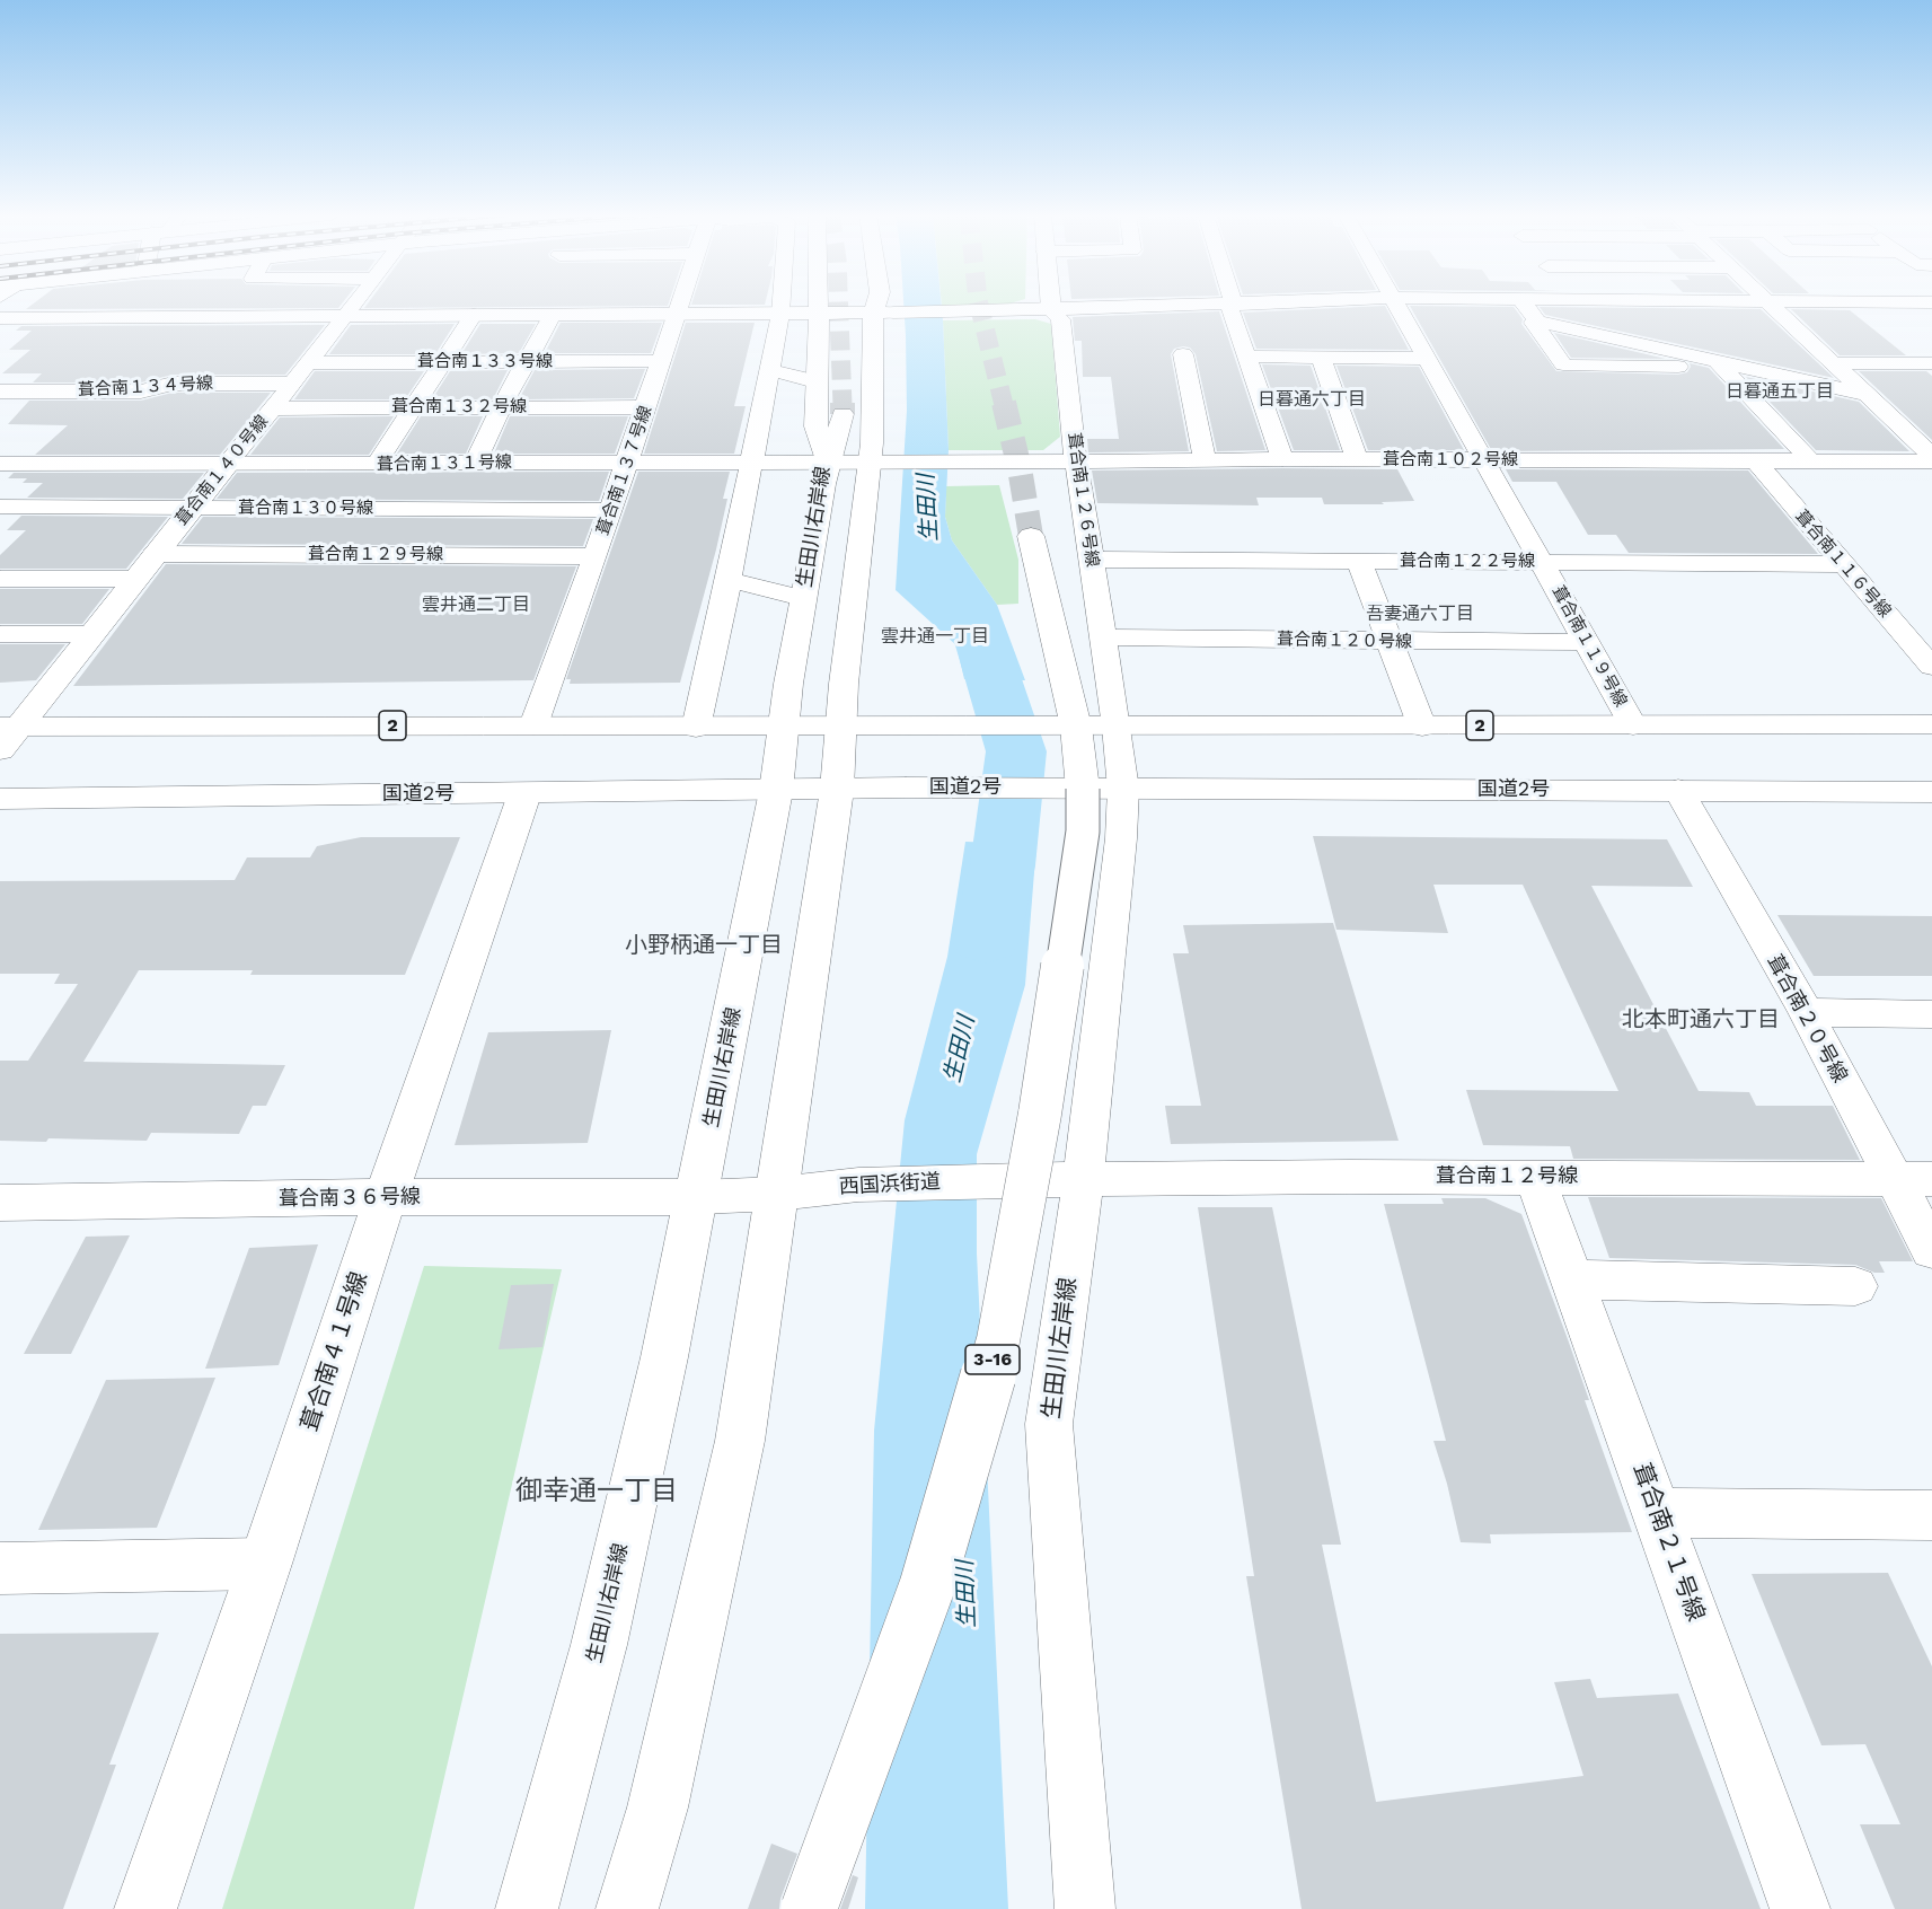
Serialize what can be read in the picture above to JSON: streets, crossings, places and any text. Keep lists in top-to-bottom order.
{
  "streets": {
    "main road": [
      "葺合南１４０号線",
      "葺合南１２６号線",
      "生田川右岸線",
      "2",
      "国道2号",
      "葺合南３６号線",
      "葺合南４１号線",
      "3-16"
    ],
    "street": [
      "葺合南１３３号線",
      "葺合南１３４号線",
      "葺合南１３２号線",
      "葺合南１０２号線",
      "葺合南１３１号線",
      "葺合南１３７号線",
      "葺合南１３０号線",
      "葺合南１２９号線",
      "葺合南１２２号線",
      "葺合南１１６号線",
      "葺合南１２０号線",
      "葺合南１１９号線",
      "葺合南２０号線",
      "葺合南１２号線",
      "西国浜街道",
      "生田川左岸線",
      "葺合南２１号線"
    ]
  },
  "crossings": [
    ["葺合南１３３号線", "葺合南１４０号線"],
    ["葺合南１３３号線", "葺合南１３７号線"],
    ["葺合南１３４号線", "葺合南１４０号線"],
    ["葺合南１３２号線", "葺合南１４０号線"],
    ["葺合南１３２号線", "葺合南１３７号線"],
    ["葺合南１０２号線", "葺合南１３１号線"],
    ["葺合南１０２号線", "葺合南１２６号線"],
    ["葺合南１０２号線", "葺合南１１６号線"],
    ["葺合南１０２号線", "葺合南１１９号線"],
    ["葺合南１３１号線", "葺合南１４０号線"],
    ["葺合南１３１号線", "葺合南１３７号線"],
    ["葺合南１３１号線", "生田川右岸線"],
    ["葺合南１４０号線", "葺合南１３０号線"],
    ["葺合南１４０号線", "葺合南１２９号線"],
    ["葺合南１４０号線", "2"],
    ["葺合南１３７号線", "葺合南１３０号線"],
    ["葺合南１３７号線", "葺合南１２９号線"],
    ["葺合南１３７号線", "2"],
    ["葺合南１２６号線", "葺合南１２２号線"],
    ["葺合南１２６号線", "葺合南１２０号線"],
    ["葺合南１２６号線", "2"],
    ["葺合南１２６号線", "国道2号"],
    ["葺合南１２６号線", "生田川左岸線"],
    ["葺合南１２６号線", "3-16"],
    ["生田川右岸線", "2"],
    ["生田川右岸線", "国道2号"],
    ["生田川右岸線", "西国浜街道"],
    ["生田川右岸線", "葺合南３６号線"],
    ["葺合南１２２号線", "葺合南１１６号線"],
    ["葺合南１２２号線", "葺合南１１９号線"],
    ["葺合南１２０号線", "葺合南１１９号線"],
    ["葺合南１１９号線", "2"],
    ["国道2号", "葺合南２０号線"],
    ["国道2号", "生田川左岸線"],
    ["国道2号", "葺合南４１号線"],
    ["国道2号", "3-16"],
    ["葺合南２０号線", "葺合南１２号線"],
    ["葺合南１２号線", "西国浜街道"],
    ["葺合南１２号線", "生田川左岸線"],
    ["葺合南１２号線", "葺合南２１号線"],
    ["西国浜街道", "葺合南３６号線"],
    ["西国浜街道", "生田川左岸線"],
    ["葺合南３６号線", "葺合南４１号線"],
    ["生田川左岸線", "3-16"]
  ],
  "districts": [
    "日暮通五丁目",
    "日暮通六丁目",
    "雲井通二丁目",
    "吾妻通六丁目",
    "雲井通一丁目",
    "小野柄通一丁目",
    "北本町通六丁目",
    "御幸通一丁目"
  ],
  "water": ["生田川"]
}
